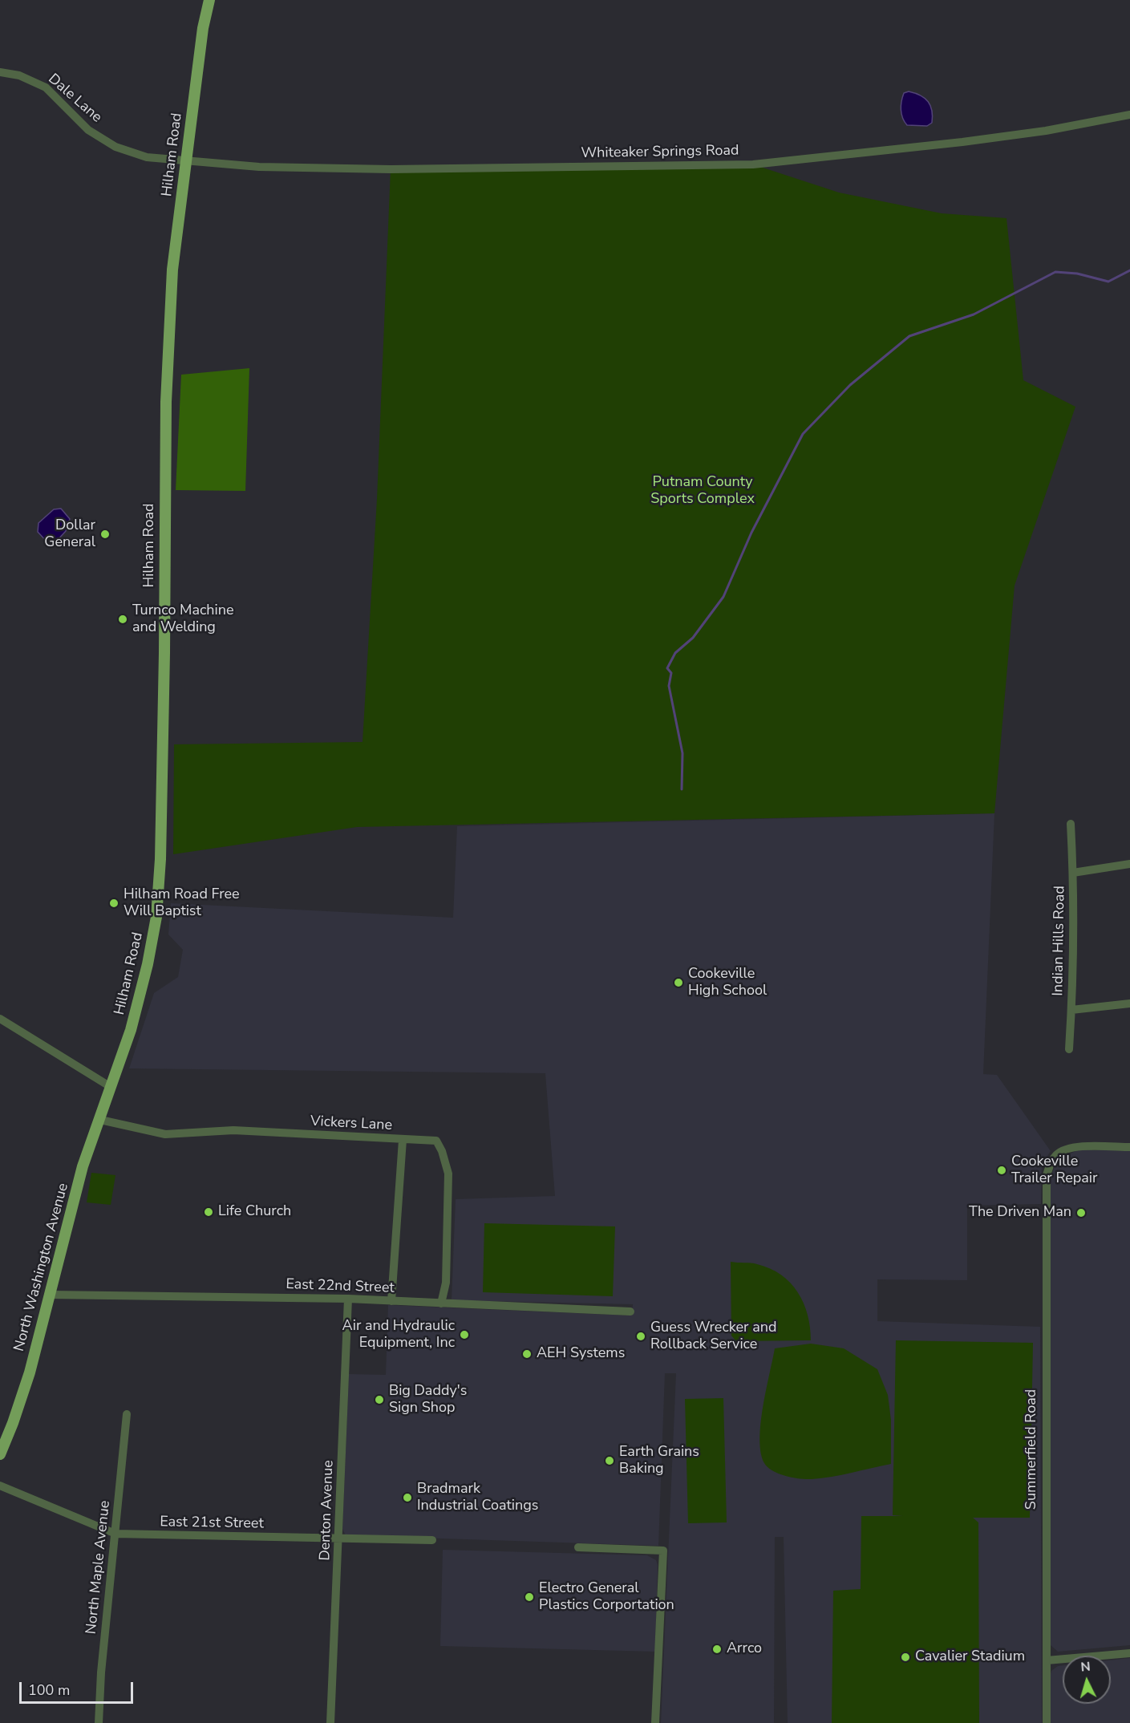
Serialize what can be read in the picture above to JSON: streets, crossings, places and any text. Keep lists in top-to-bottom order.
{
  "streets": {
    "main road": ["Hilham Road", "North Washington Avenue"],
    "street": [
      "Dale Lane",
      "Whiteaker Springs Road",
      "Indian Hills Road",
      "Vickers Lane",
      "East 22nd Street",
      "Summerfield Road",
      "Denton Avenue",
      "East 21st Street",
      "North Maple Avenue"
    ]
  },
  "crossings": [
    ["Dale Lane", "Whiteaker Springs Road"],
    ["Dale Lane", "Hilham Road"],
    ["Whiteaker Springs Road", "Hilham Road"],
    ["Hilham Road", "North Washington Avenue"],
    ["Vickers Lane", "North Washington Avenue"],
    ["Vickers Lane", "East 22nd Street"],
    ["North Washington Avenue", "East 22nd Street"],
    ["East 22nd Street", "Denton Avenue"],
    ["Denton Avenue", "East 21st Street"],
    ["East 21st Street", "North Maple Avenue"]
  ],
  "parks": ["Putnam County Sports Complex"],
  "places": [
    "Dollar General",
    "Turnco Machine and Welding",
    "Hilham Road Free Will Baptist",
    "Cookeville High School",
    "Cookeville Trailer Repair",
    "Life Church",
    "The Driven Man",
    "Air and Hydraulic Equipment, Inc",
    "Guess Wrecker and Rollback Service",
    "AEH Systems",
    "Big Daddy's Sign Shop",
    "Earth Grains Baking",
    "Bradmark Industrial Coatings",
    "Electro General Plastics Corportation",
    "Arrco",
    "Cavalier Stadium"
  ],
  "scale_bar": "100 m",
  "north": "top"
}
